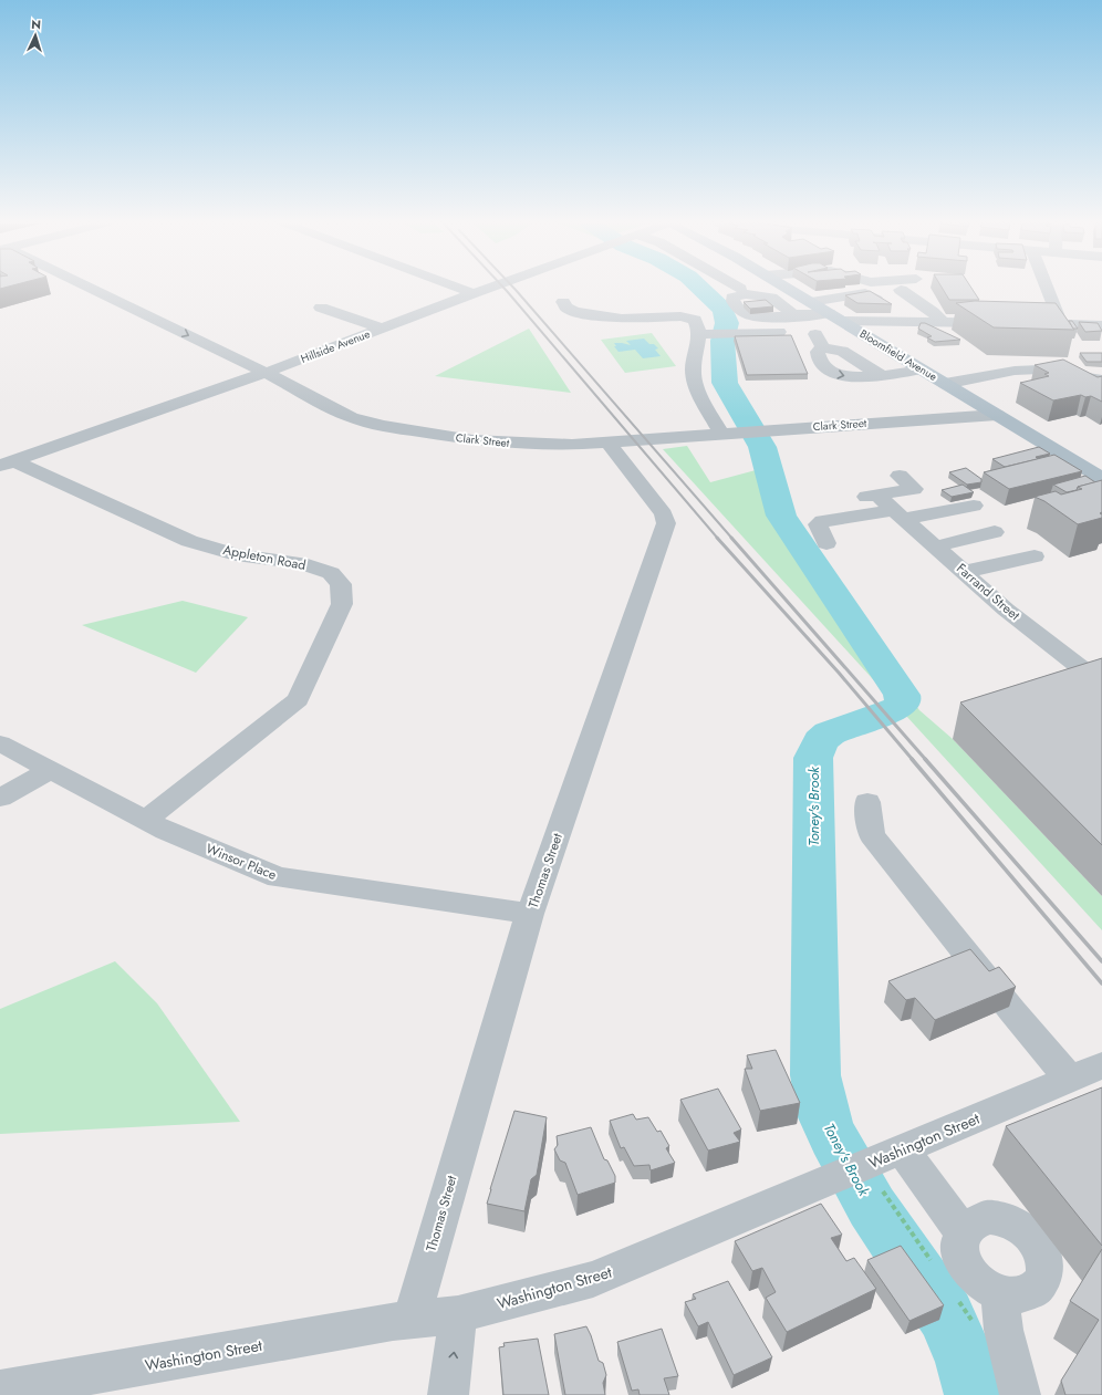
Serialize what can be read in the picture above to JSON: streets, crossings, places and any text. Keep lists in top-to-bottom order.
{
  "streets": {
    "main road": ["Bloomfield Avenue"],
    "street": [
      "Hillside Avenue",
      "Clark Street",
      "Appleton Road",
      "Farrand Street",
      "Winsor Place",
      "Thomas Street",
      "Washington Street"
    ]
  },
  "crossings": [
    ["Hillside Avenue", "Clark Street"],
    ["Hillside Avenue", "Appleton Road"],
    ["Bloomfield Avenue", "Clark Street"],
    ["Clark Street", "Thomas Street"],
    ["Appleton Road", "Winsor Place"],
    ["Winsor Place", "Thomas Street"],
    ["Thomas Street", "Washington Street"]
  ],
  "water": ["Toney's Brook"],
  "north": "top"
}
